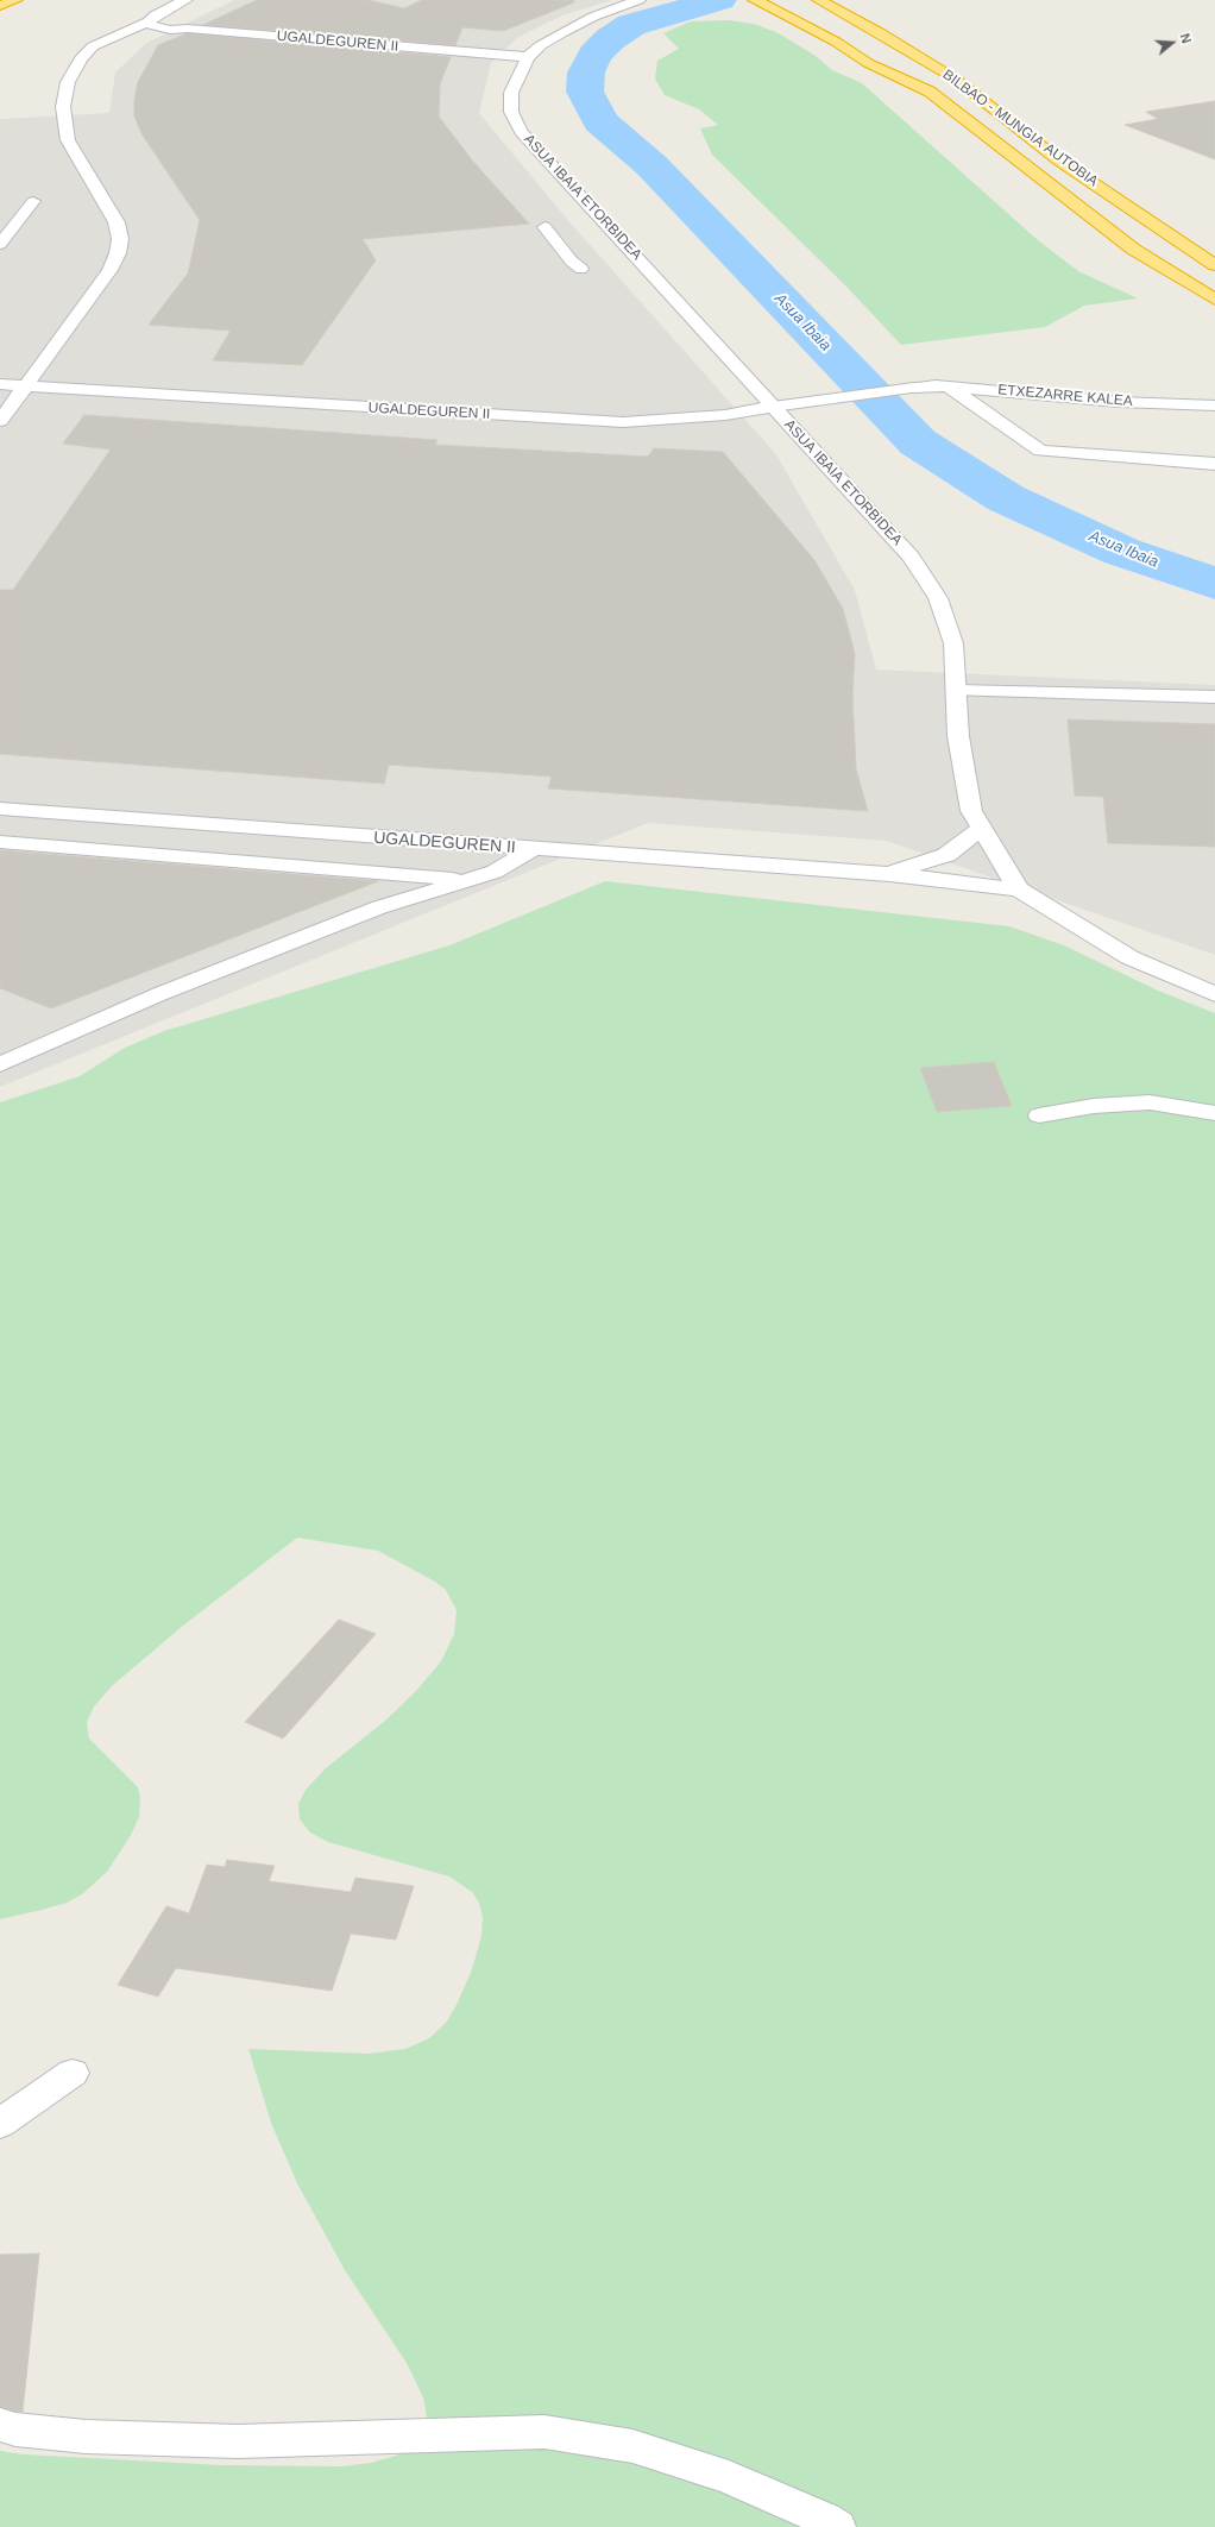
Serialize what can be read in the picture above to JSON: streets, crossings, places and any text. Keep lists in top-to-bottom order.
{
  "streets": {
    "highway": ["BILBAO - MUNGIA AUTOBIA"],
    "street": ["UGALDEGUREN II", "ASUA IBAIA ETORBIDEA", "ETXEZARRE KALEA"]
  },
  "crossings": [
    ["UGALDEGUREN II", "ASUA IBAIA ETORBIDEA"],
    ["UGALDEGUREN II", "ETXEZARRE KALEA"]
  ],
  "water": ["Asua Ibaia"],
  "north": "right"
}
